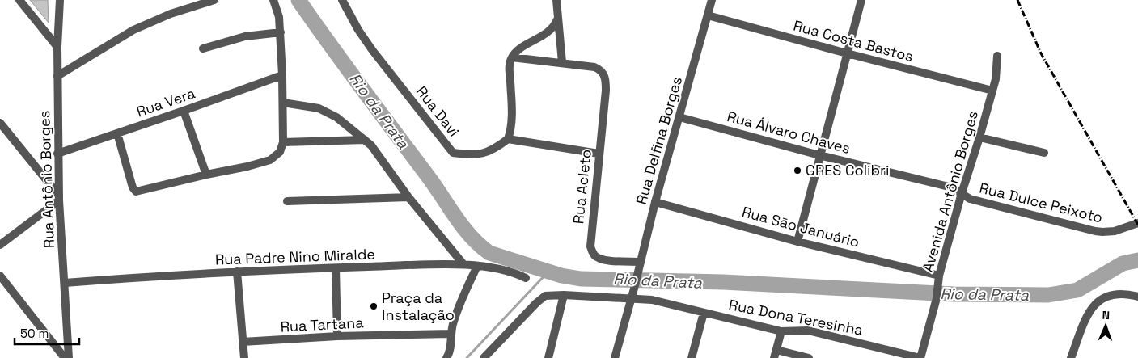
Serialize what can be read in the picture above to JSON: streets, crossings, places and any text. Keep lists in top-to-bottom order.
{
  "streets": {
    "street": [
      "Rua Costa Bastos",
      "Rua Vera",
      "Rua Davi",
      "Rua Álvaro Chaves",
      "Rua Delfina Borges",
      "Rua Antônio Borges",
      "Rua Acleto",
      "Avenida Antônio Borges",
      "Rua Dulce Peixoto",
      "Rua Sāo Januário",
      "Rua Padre Nino Miralde",
      "Rua Dona Teresinha",
      "Rua Tartana"
    ]
  },
  "crossings": [
    ["Rua Costa Bastos", "Rua Delfina Borges"],
    ["Rua Costa Bastos", "Avenida Antônio Borges"],
    ["Rua Vera", "Rua Antônio Borges"],
    ["Rua Álvaro Chaves", "Rua Delfina Borges"],
    ["Rua Álvaro Chaves", "Avenida Antônio Borges"],
    ["Rua Álvaro Chaves", "Rua Dulce Peixoto"],
    ["Rua Delfina Borges", "Rua Acleto"],
    ["Rua Delfina Borges", "Rua Sāo Januário"],
    ["Rua Delfina Borges", "Rua Dona Teresinha"],
    ["Rua Antônio Borges", "Rua Padre Nino Miralde"],
    ["Avenida Antônio Borges", "Rua Dulce Peixoto"],
    ["Avenida Antônio Borges", "Rua Sāo Januário"],
    ["Avenida Antônio Borges", "Rua Dona Teresinha"]
  ],
  "water": ["Rio da Prata"],
  "places": ["GRES Colibri", "Praça da Instalação"],
  "scale_bar": "50 m",
  "north": "top"
}
